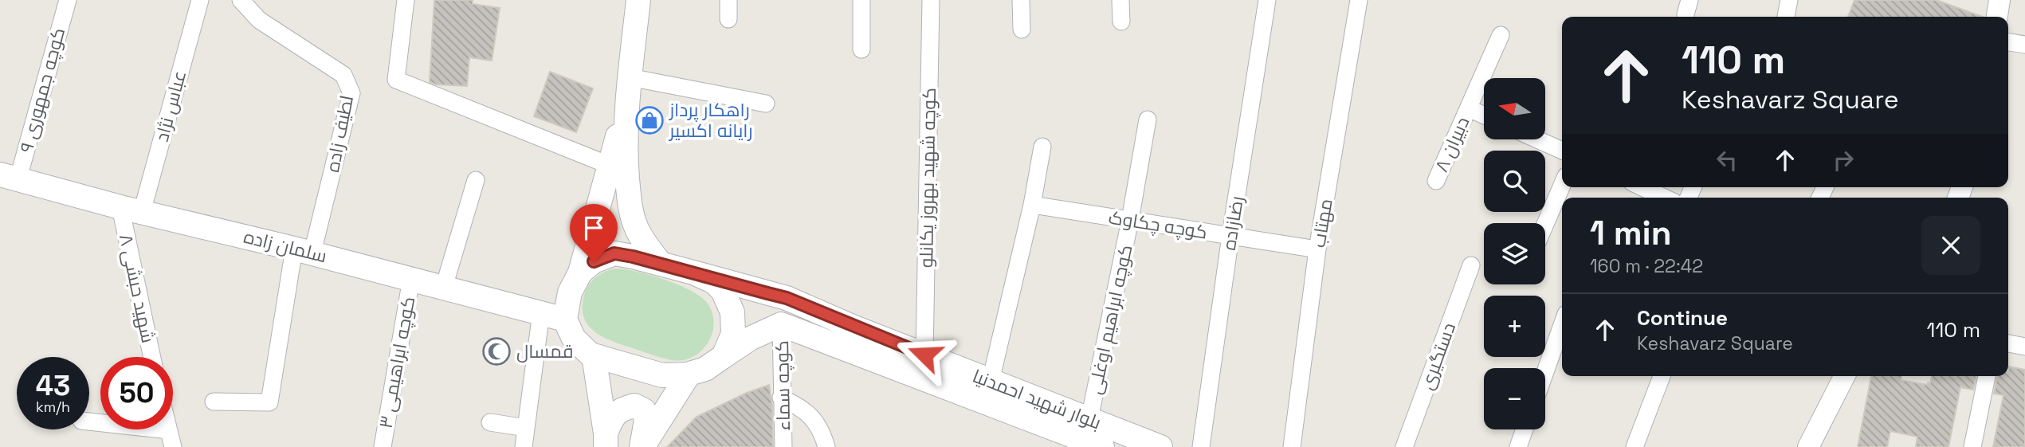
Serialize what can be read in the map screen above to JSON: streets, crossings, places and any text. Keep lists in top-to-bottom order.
{
  "streets": {
    "main road": ["سلمان زاده", "بلوار شهید احمدنیا"],
    "street": [
      "کوچه جمهوری ۹",
      "عباس نژاد",
      "لطیف زاده",
      "دبیران ۸",
      "کوچه شهید بهروز یکانلو",
      "رضازاده",
      "مهتاب",
      "کوچه چکاوک",
      "شهید حبشی ۸",
      "کوچه ابراهیم اوغلی",
      "دستگیری",
      "کوچه ابراهیمی ۳",
      "کوچه سماء"
    ]
  },
  "crossings": [
    ["کوچه جمهوری ۹", "سلمان زاده"],
    ["عباس نژاد", "سلمان زاده"],
    ["عباس نژاد", "شهید حبشی ۸"],
    ["لطیف زاده", "سلمان زاده"],
    ["کوچه شهید بهروز یکانلو", "بلوار شهید احمدنیا"],
    ["رضازاده", "کوچه چکاوک"],
    ["مهتاب", "کوچه چکاوک"],
    ["کوچه چکاوک", "کوچه ابراهیم اوغلی"],
    ["سلمان زاده", "شهید حبشی ۸"],
    ["سلمان زاده", "کوچه ابراهیمی ۳"],
    ["سلمان زاده", "بلوار شهید احمدنیا"],
    ["کوچه ابراهیم اوغلی", "بلوار شهید احمدنیا"],
    ["کوچه سماء", "بلوار شهید احمدنیا"]
  ],
  "places": {
    "shop": ["راهکار پرداز رایانه اکسیر"],
    "mosque": ["قمسال"]
  },
  "north": "left",
  "page": {
    "turn": ["110 m", "Keshavarz Square"],
    "map_buttons": ["+", "−"],
    "heading": ["1 min", "160 m · 22:42"],
    "list": [
      {
        "name": "Continue",
        "note": "Keshavarz Square",
        "value": "110 m"
      }
    ],
    "speed": "43 km/h",
    "limit": "50"
  }
}
